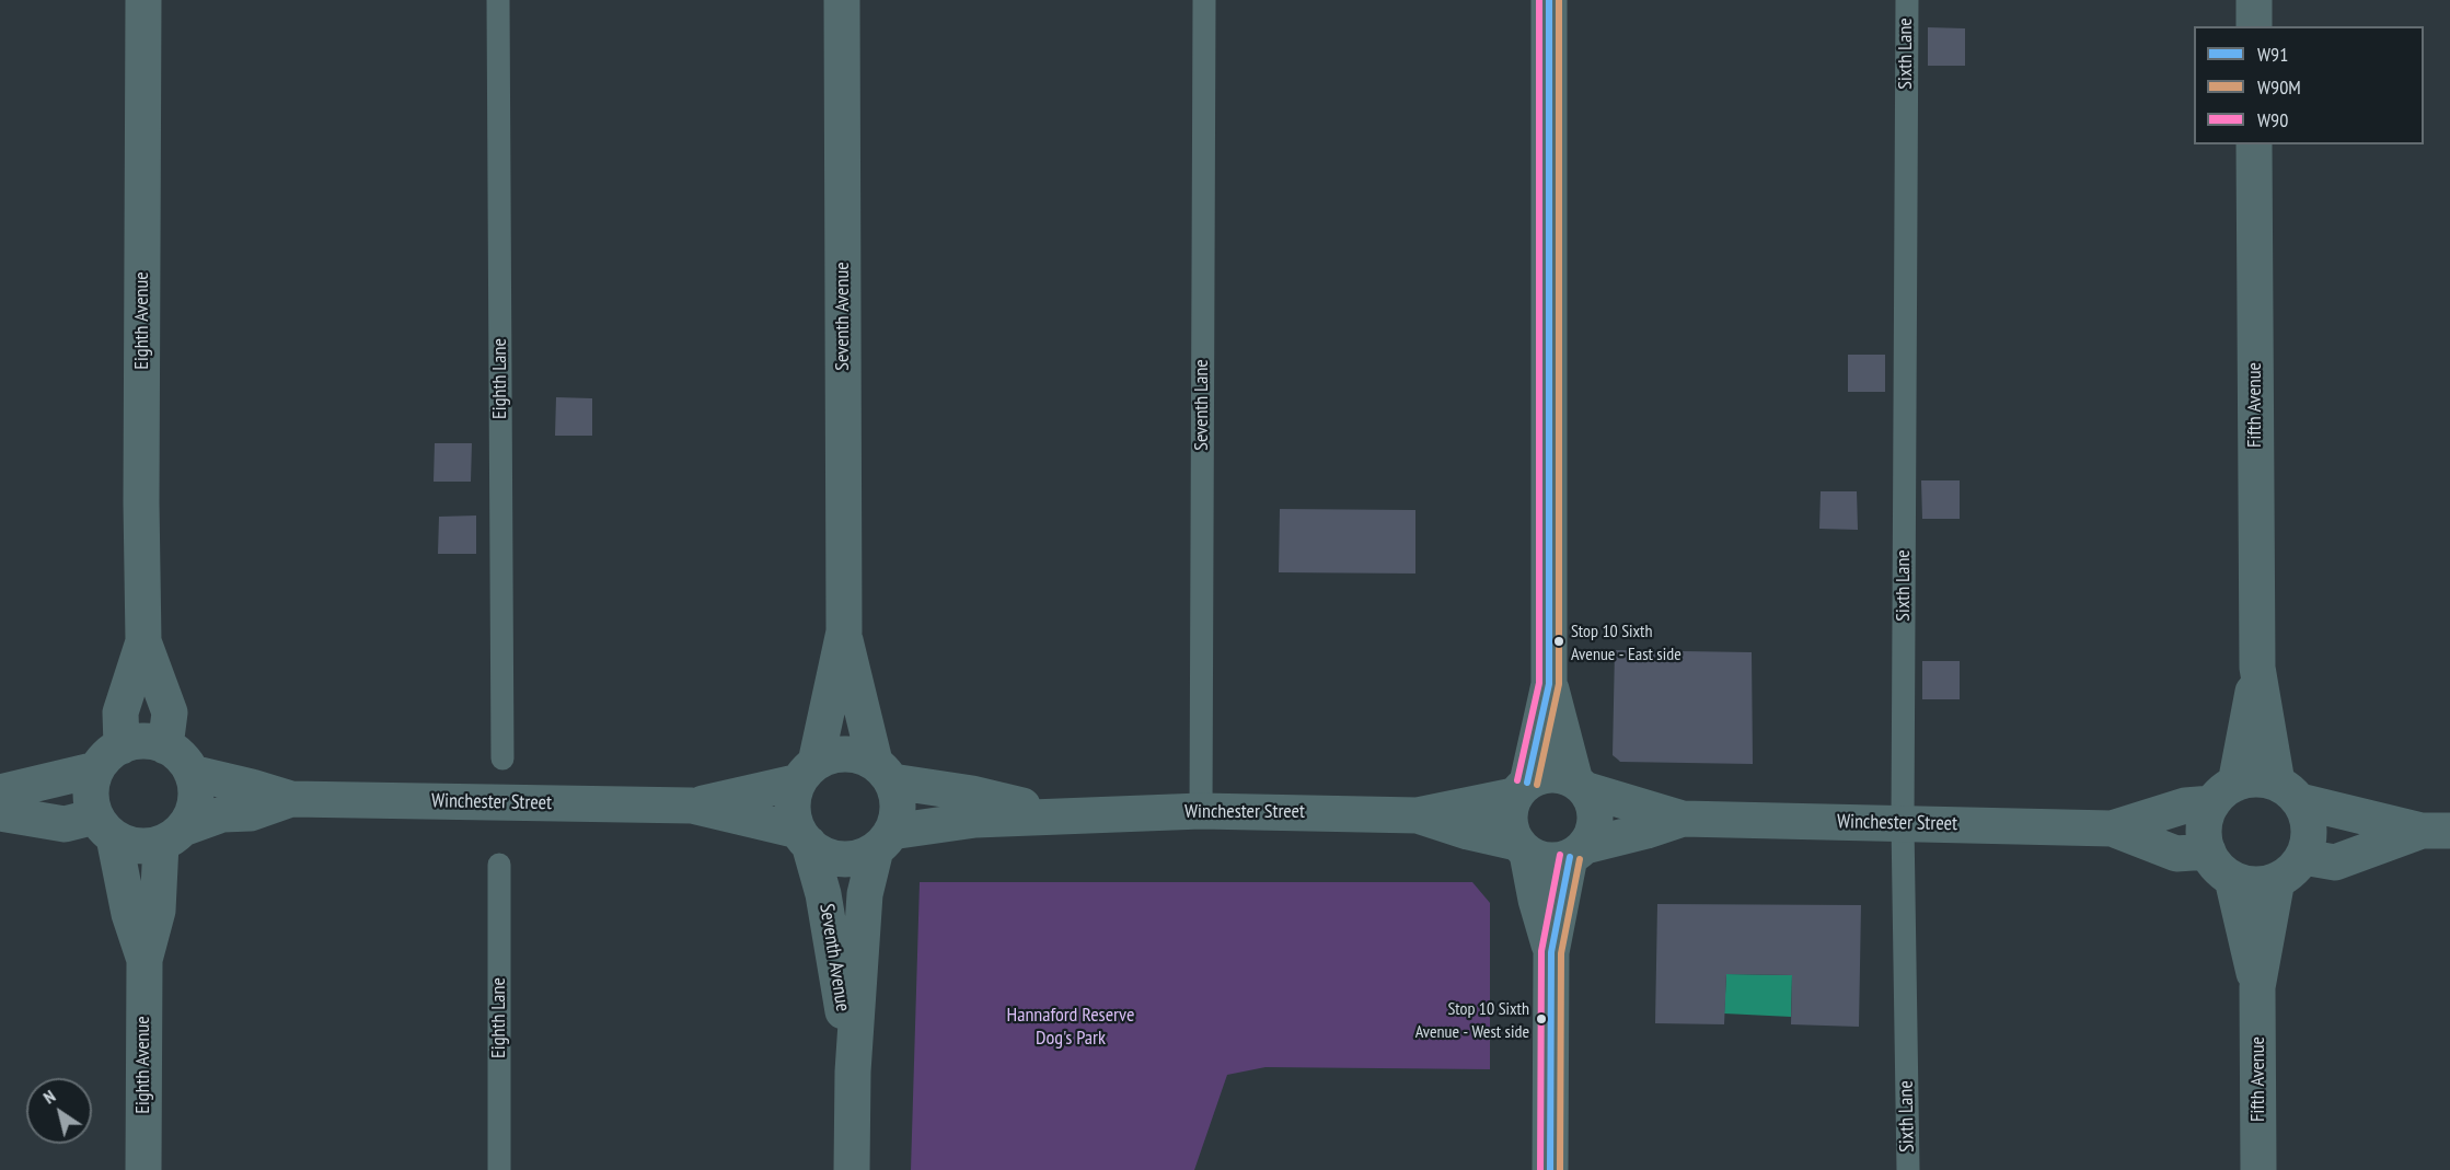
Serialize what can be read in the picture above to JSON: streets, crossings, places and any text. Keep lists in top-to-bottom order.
{
  "streets": {
    "street": [
      "Seventh Avenue",
      "Eighth Avenue",
      "Fifth Avenue",
      "Winchester Street"
    ],
    "lane": ["Sixth Lane", "Eighth Lane", "Seventh Lane"]
  },
  "crossings": [
    ["Sixth Lane", "Winchester Street"],
    ["Seventh Avenue", "Winchester Street"],
    ["Eighth Avenue", "Winchester Street"],
    ["Seventh Lane", "Winchester Street"],
    ["Fifth Avenue", "Winchester Street"]
  ],
  "parks": ["Hannaford Reserve Dog's Park"],
  "places": ["Stop 10 Sixth Avenue - East side", "Stop 10 Sixth Avenue - West side"],
  "lines": ["transit line W91", "transit line W90M", "transit line W90"],
  "legend": ["W91", "W90M", "W90"],
  "north": "top left"
}
